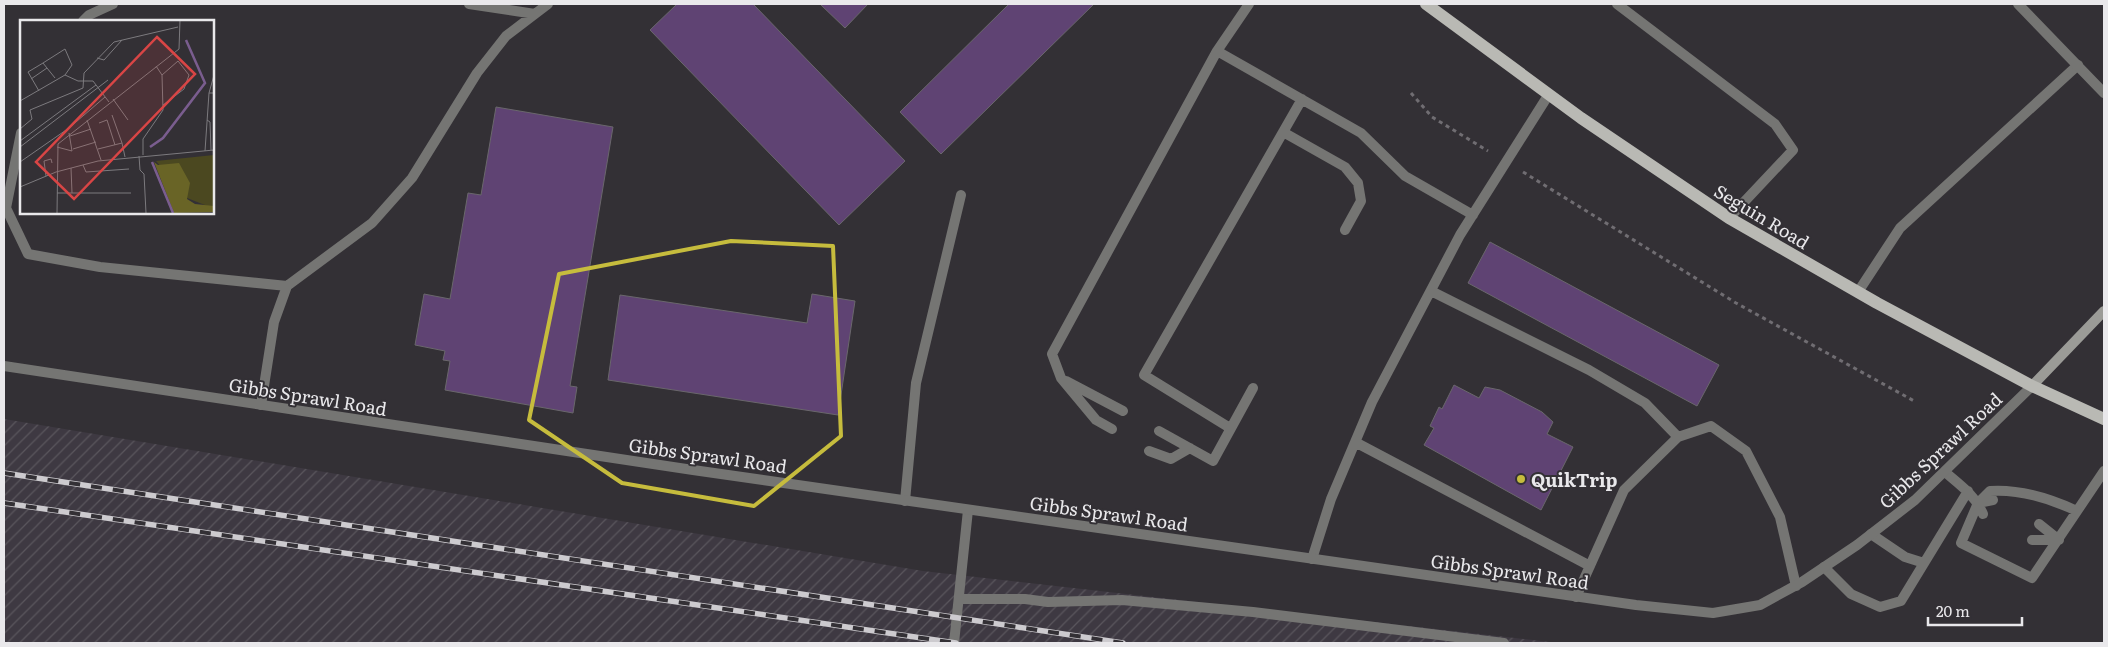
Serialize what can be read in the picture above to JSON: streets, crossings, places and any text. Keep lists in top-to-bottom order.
{
  "streets": {
    "main road": ["Seguin Road"],
    "street": ["Gibbs Sprawl Road"]
  },
  "crossings": [
    ["Seguin Road", "Gibbs Sprawl Road"]
  ],
  "places": ["QuikTrip"],
  "scale_bar": "20 m"
}
